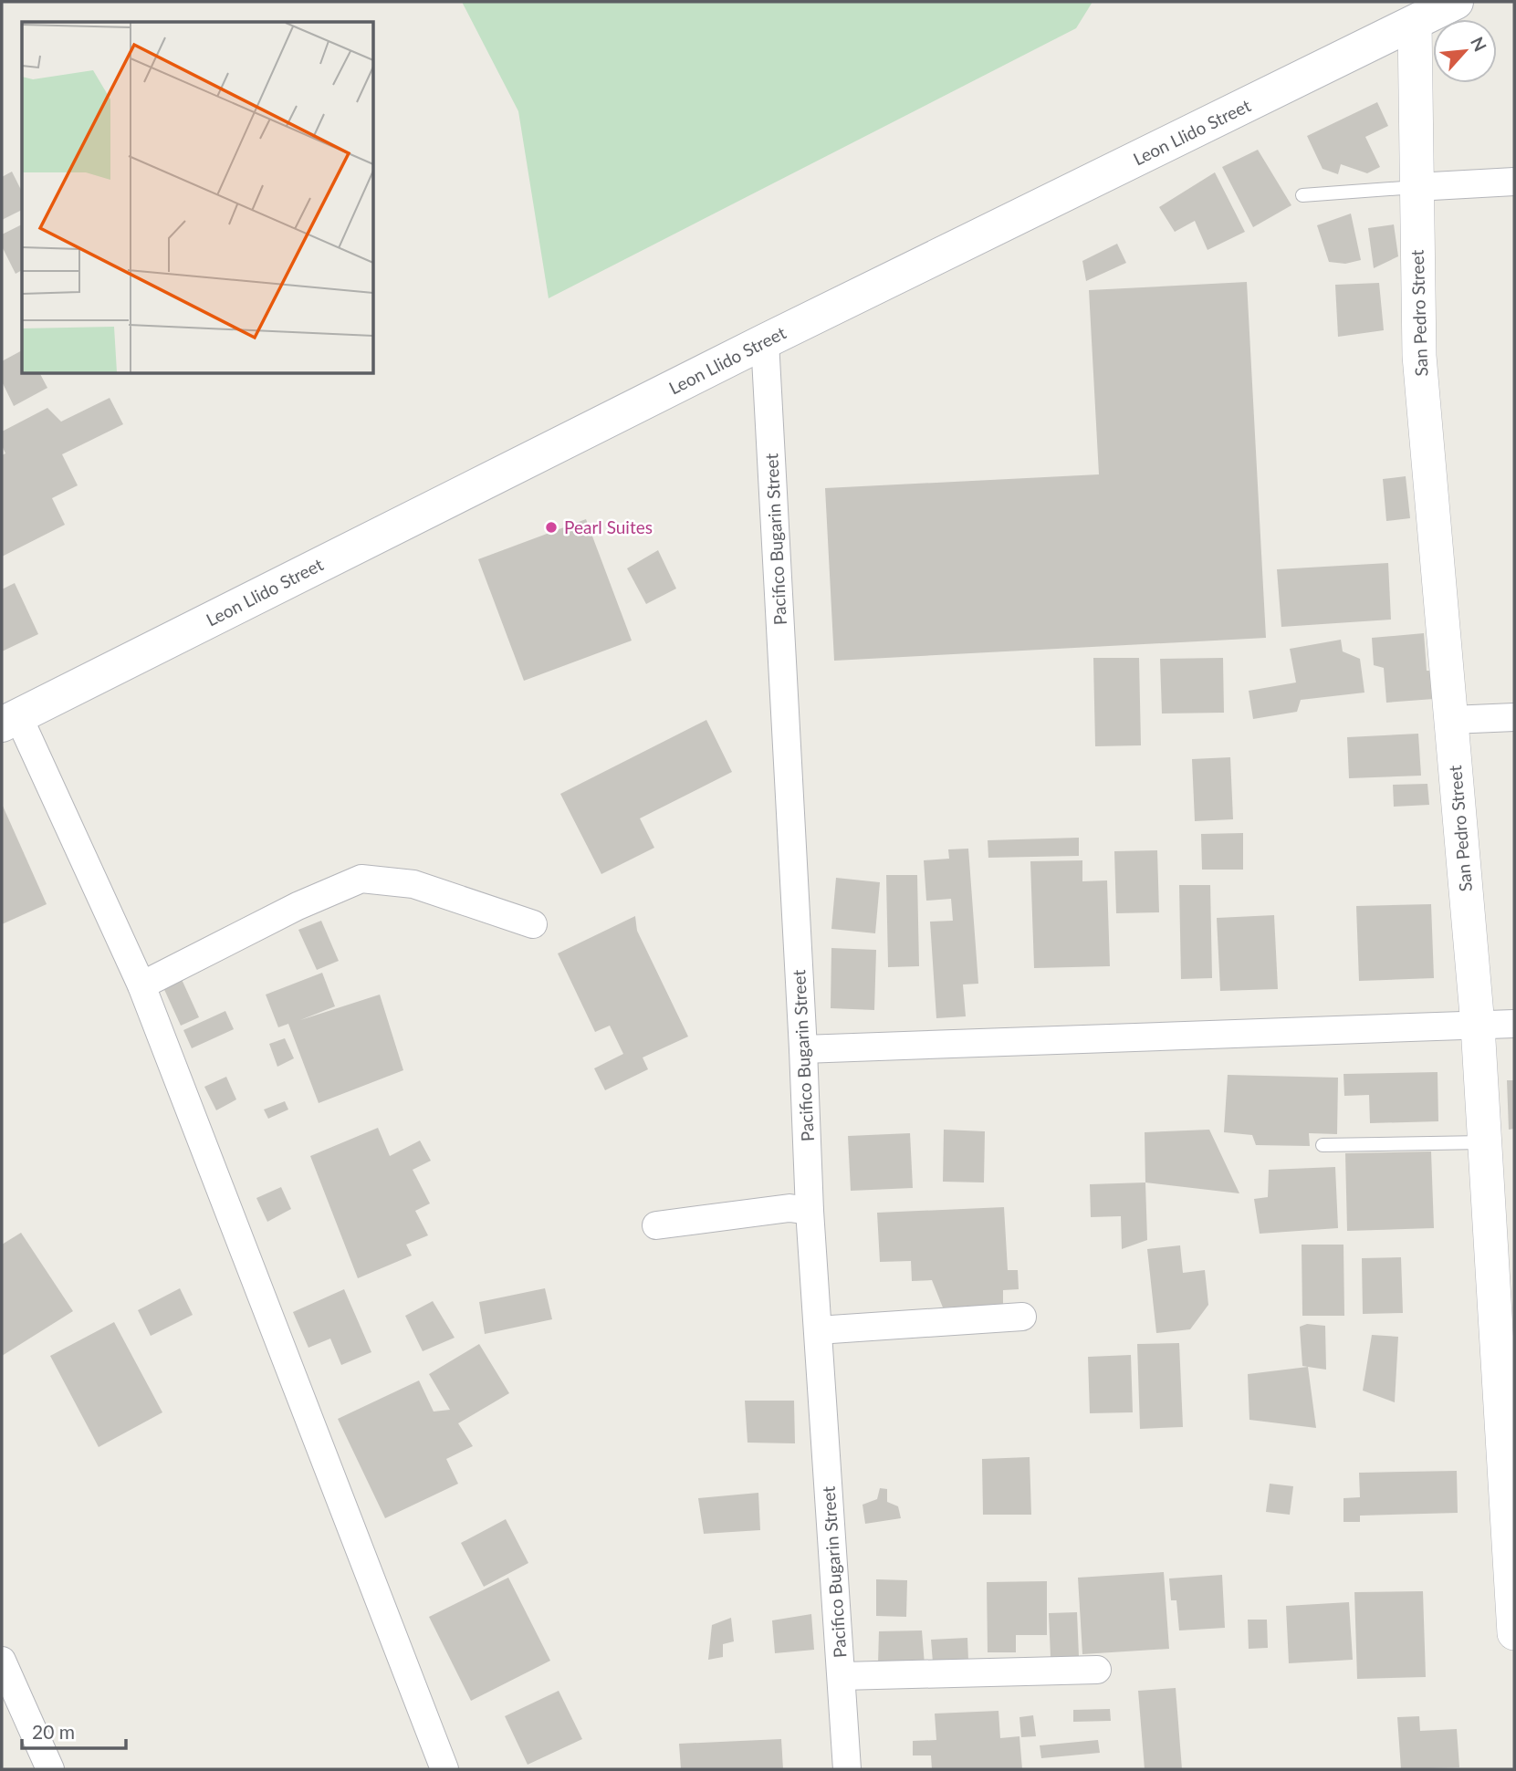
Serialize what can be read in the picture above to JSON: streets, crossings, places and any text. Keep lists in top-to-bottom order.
{
  "streets": {
    "main road": ["Leon Llido Street"],
    "street": ["San Pedro Street", "Pacifico Bugarin Street"]
  },
  "crossings": [
    ["Leon Llido Street", "San Pedro Street"],
    ["Leon Llido Street", "Pacifico Bugarin Street"]
  ],
  "places": ["Pearl Suites"],
  "scale_bar": "20 m",
  "north": "top right"
}
